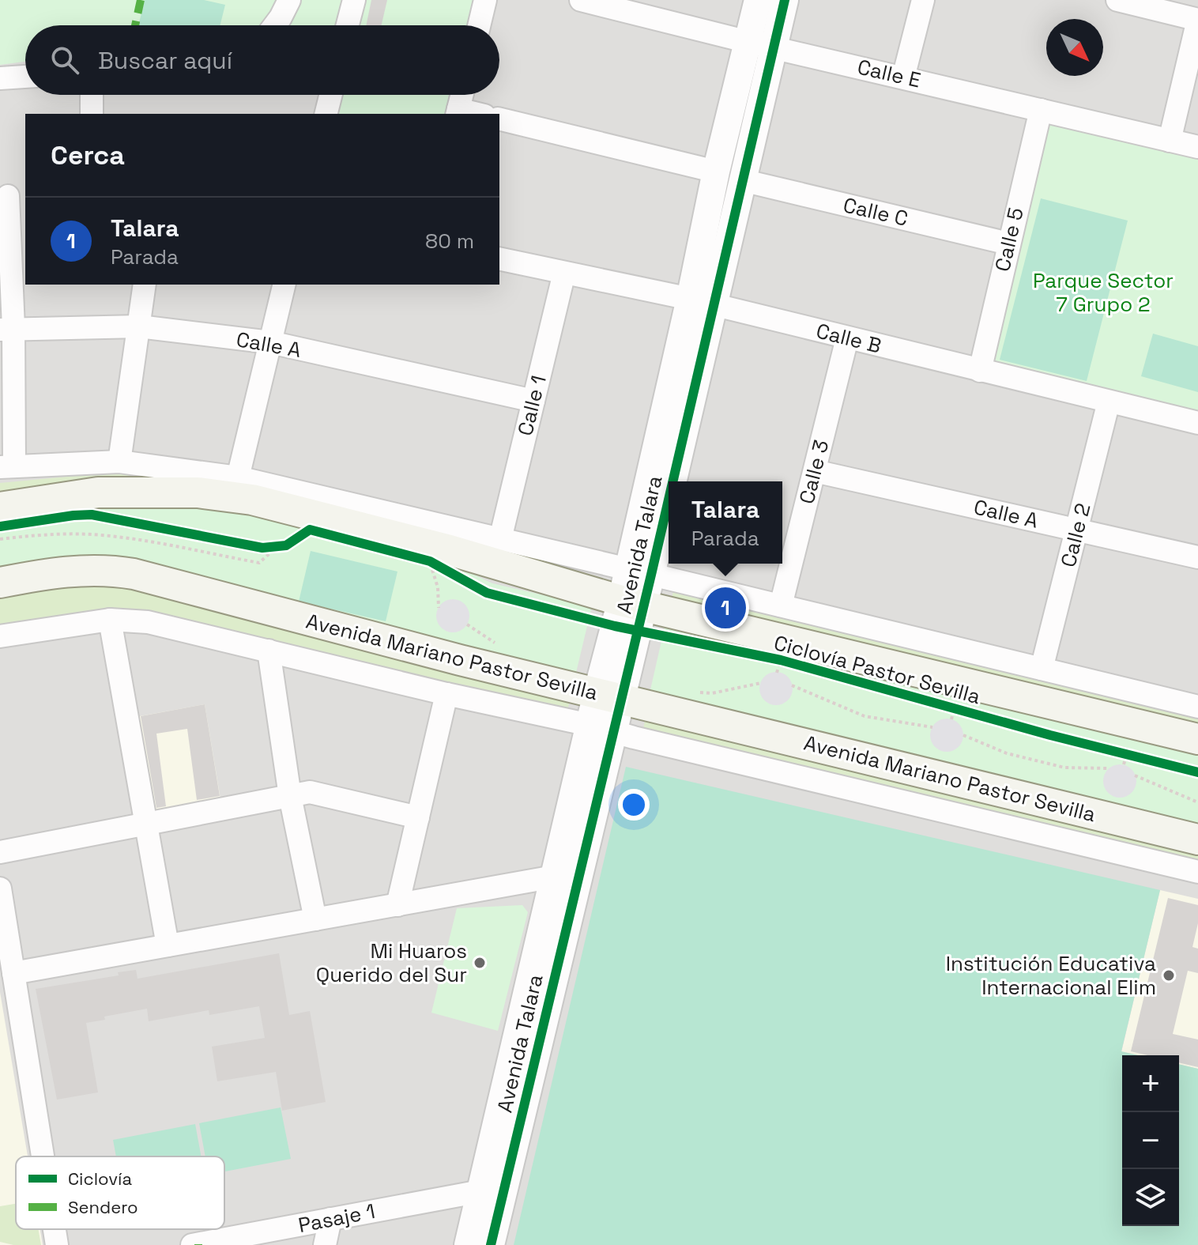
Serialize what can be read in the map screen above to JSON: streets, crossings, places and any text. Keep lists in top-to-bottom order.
{
  "streets": {
    "main road": ["Avenida Mariano Pastor Sevilla"],
    "street": [
      "Calle E",
      "Calle C",
      "Calle 5",
      "Calle B",
      "Calle A",
      "Calle 1",
      "Calle 3",
      "Calle 2",
      "Avenida Talara",
      "Pasaje 1"
    ],
    "cycle path": ["Ciclovía Pastor Sevilla"]
  },
  "crossings": [
    ["Calle E", "Calle 5"],
    ["Calle E", "Avenida Talara"],
    ["Calle C", "Calle 5"],
    ["Calle C", "Avenida Talara"],
    ["Calle 5", "Calle B"],
    ["Calle B", "Calle 1"],
    ["Calle B", "Calle 3"],
    ["Calle B", "Calle 2"],
    ["Calle B", "Avenida Talara"],
    ["Calle A", "Calle 1"],
    ["Calle A", "Calle 3"],
    ["Calle A", "Calle 2"],
    ["Avenida Talara", "Avenida Mariano Pastor Sevilla"],
    ["Avenida Talara", "Pasaje 1"]
  ],
  "parks": ["Parque Sector 7 Grupo 2"],
  "places": ["Mi Huaros Querido del Sur", "Institución Educativa Internacional Elim"],
  "legend": ["Ciclovía", "Sendero"],
  "north": "bottom right",
  "page": {
    "search": "Buscar aquí",
    "heading": "Cerca",
    "list": [
      {
        "mark": "1",
        "name": "Talara",
        "note": "Parada",
        "value": "80 m"
      }
    ],
    "popup": ["Talara", "Parada"],
    "pins": "1",
    "map_buttons": ["+", "−"]
  }
}
